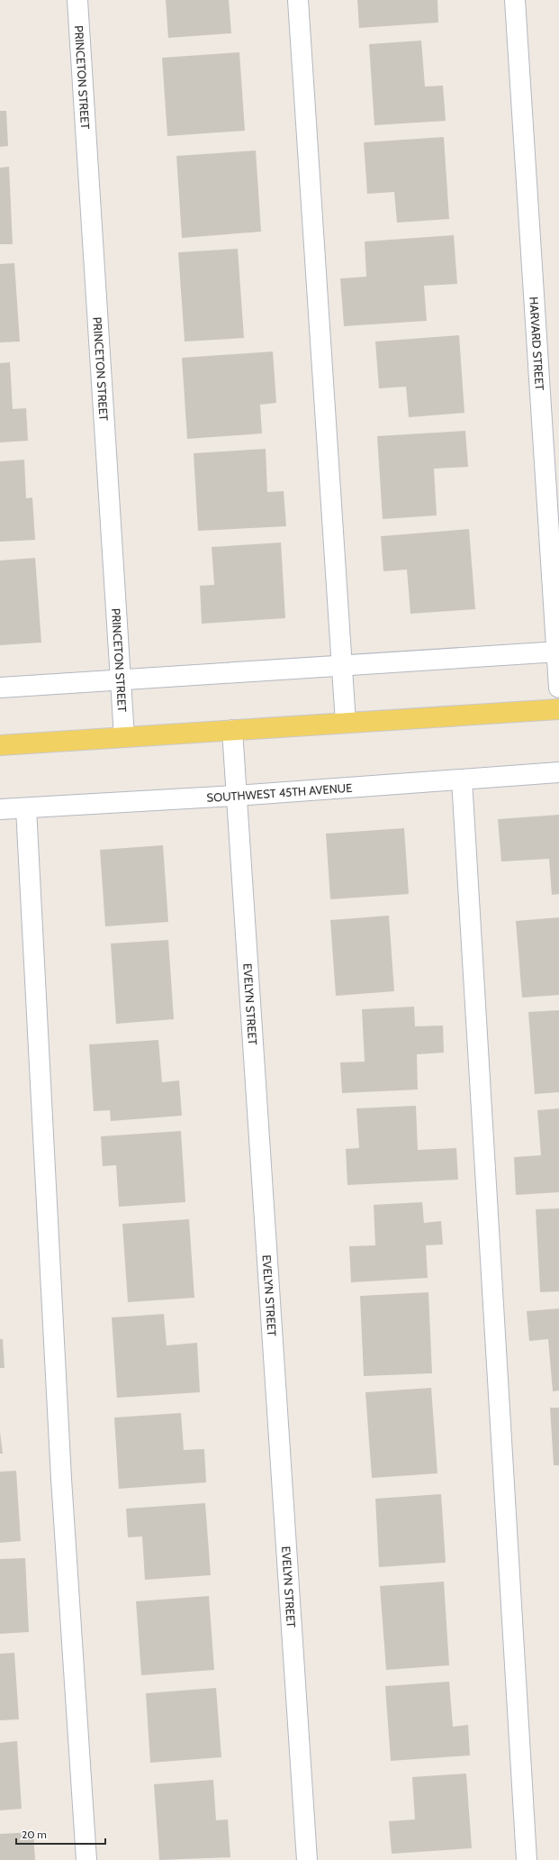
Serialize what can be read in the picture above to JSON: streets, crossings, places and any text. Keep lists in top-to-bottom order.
{
  "streets": {
    "street": [
      "PRINCETON STREET",
      "HARVARD STREET",
      "SOUTHWEST 45TH AVENUE",
      "EVELYN STREET"
    ]
  },
  "crossings": [
    ["SOUTHWEST 45TH AVENUE", "EVELYN STREET"]
  ],
  "scale_bar": "20 m"
}
